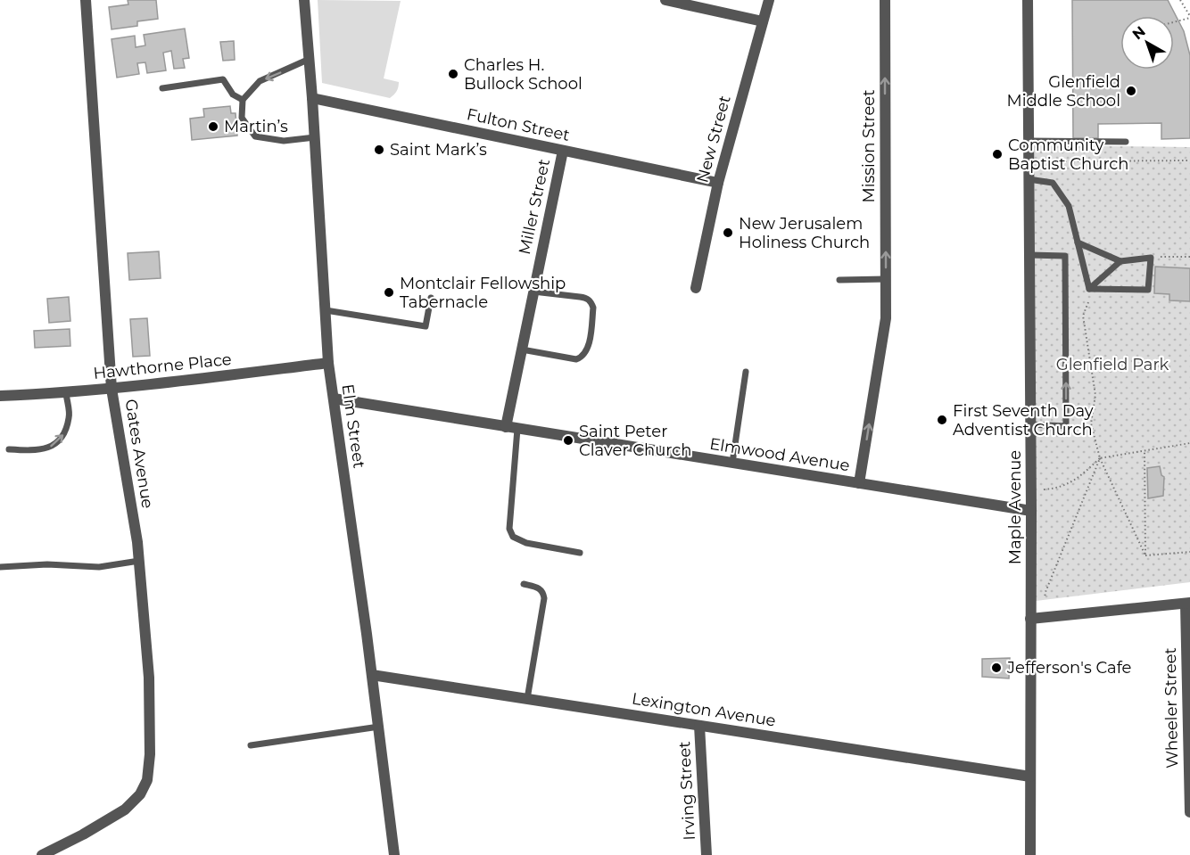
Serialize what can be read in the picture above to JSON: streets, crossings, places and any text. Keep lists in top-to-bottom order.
{
  "streets": {
    "street": [
      "Fulton Street",
      "New Street",
      "Mission Street",
      "Miller Street",
      "Hawthorne Place",
      "Elm Street",
      "Gates Avenue",
      "Elmwood Avenue",
      "Maple Avenue",
      "Wheeler Street",
      "Lexington Avenue",
      "Irving Street"
    ]
  },
  "crossings": [
    ["Fulton Street", "New Street"],
    ["Fulton Street", "Miller Street"],
    ["Fulton Street", "Elm Street"],
    ["Mission Street", "Elmwood Avenue"],
    ["Miller Street", "Elmwood Avenue"],
    ["Hawthorne Place", "Elm Street"],
    ["Hawthorne Place", "Gates Avenue"],
    ["Elm Street", "Elmwood Avenue"],
    ["Elm Street", "Lexington Avenue"],
    ["Elmwood Avenue", "Maple Avenue"],
    ["Maple Avenue", "Lexington Avenue"],
    ["Lexington Avenue", "Irving Street"]
  ],
  "one_way": ["Mission Street"],
  "parks": ["Glenfield Park"],
  "places": [
    "Charles H. Bullock School",
    "Glenfield Middle School",
    "Martin’s",
    "Saint Mark’s",
    "Community Baptist Church",
    "New Jerusalem Holiness Church",
    "Montclair Fellowship Tabernacle",
    "First Seventh Day Adventist Church",
    "Saint Peter Claver Church",
    "Jefferson's Cafe"
  ],
  "north": "top left"
}
